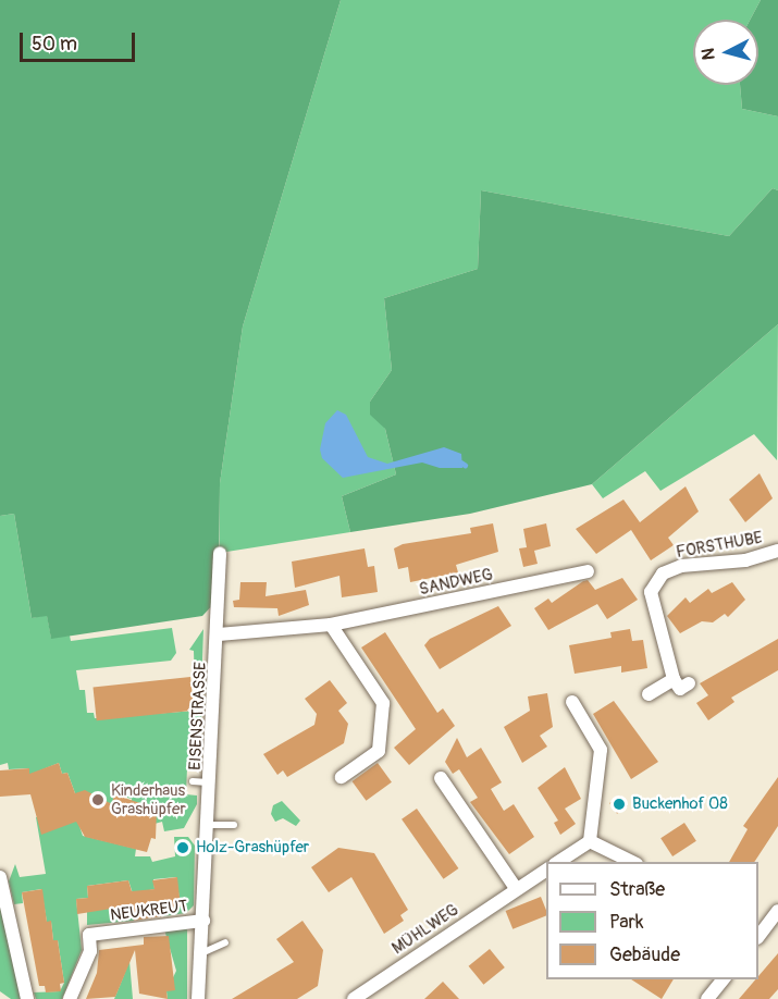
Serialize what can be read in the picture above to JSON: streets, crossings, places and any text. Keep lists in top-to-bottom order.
{
  "streets": {
    "street": [
      "FORSTHUBE",
      "SANDWEG",
      "EISENSTRASSE",
      "NEUKREUT",
      "MÜHLWEG"
    ]
  },
  "crossings": [
    ["SANDWEG", "EISENSTRASSE"],
    ["EISENSTRASSE", "NEUKREUT"]
  ],
  "places": ["Kinderhaus Grashüpfer", "Buckenhof 08", "Holz-Grashüpfer"],
  "legend": ["Straße", "Park", "Gebäude"],
  "scale_bar": "50 m",
  "north": "left"
}
